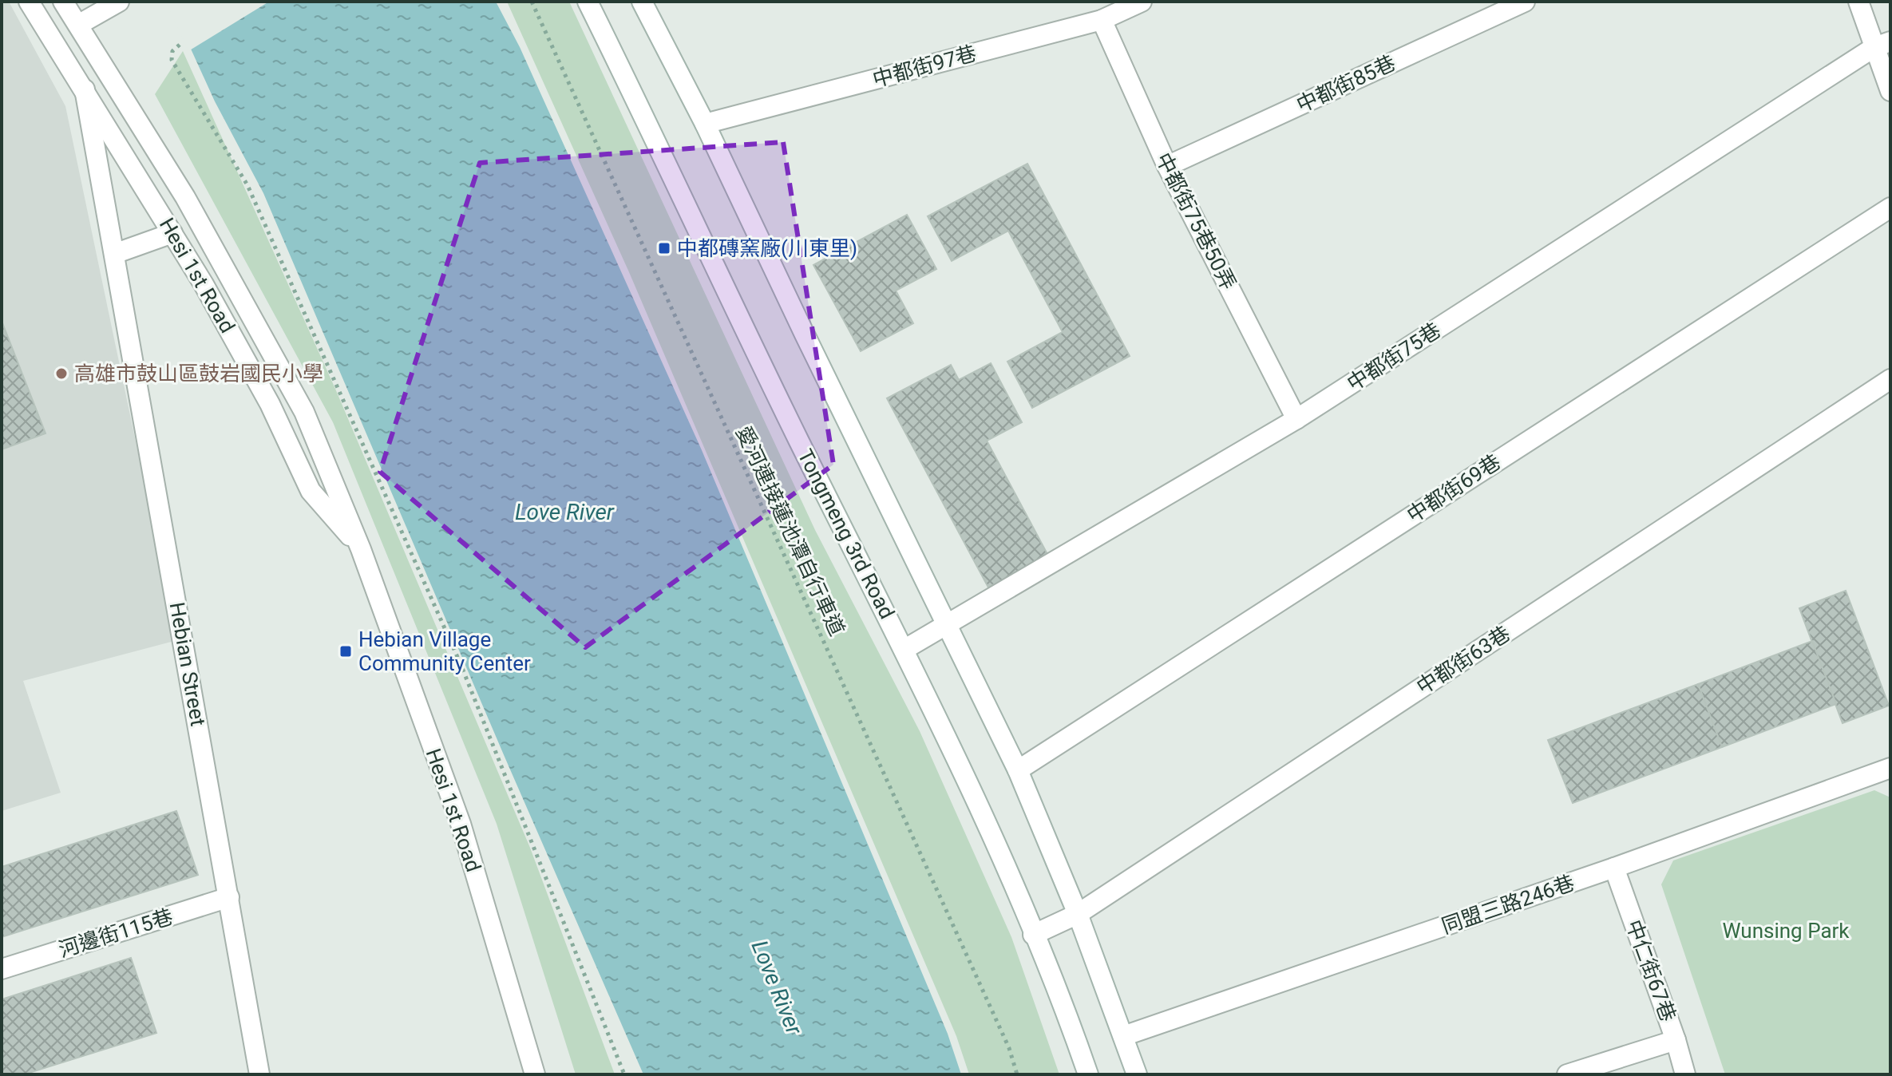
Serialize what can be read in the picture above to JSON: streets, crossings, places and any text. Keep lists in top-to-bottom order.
{
  "streets": {
    "street": [
      "中都街97巷",
      "中都街85巷",
      "中都街75巷50弄",
      "Hesi 1st Road",
      "中都街75巷",
      "中都街69巷",
      "Tongmeng 3rd Road",
      "中都街63巷",
      "Hebian Street",
      "同盟三路246巷",
      "河邊街115巷",
      "中仁街67巷"
    ],
    "path": ["愛河連接蓮池潭自行車道"]
  },
  "crossings": [
    ["中都街97巷", "中都街75巷50弄"],
    ["中都街85巷", "中都街75巷50弄"],
    ["中都街75巷50弄", "中都街75巷"],
    ["Hesi 1st Road", "Hebian Street"],
    ["中都街75巷", "Tongmeng 3rd Road"],
    ["Tongmeng 3rd Road", "中都街63巷"],
    ["Hebian Street", "河邊街115巷"],
    ["同盟三路246巷", "中仁街67巷"]
  ],
  "water": ["Love River"],
  "parks": ["Wunsing Park"],
  "places": {
    "transit": ["中都磚窯廠(川東里)", "Hebian Village Community Center"],
    "other": ["高雄市鼓山區鼓岩國民小學"]
  }
}
